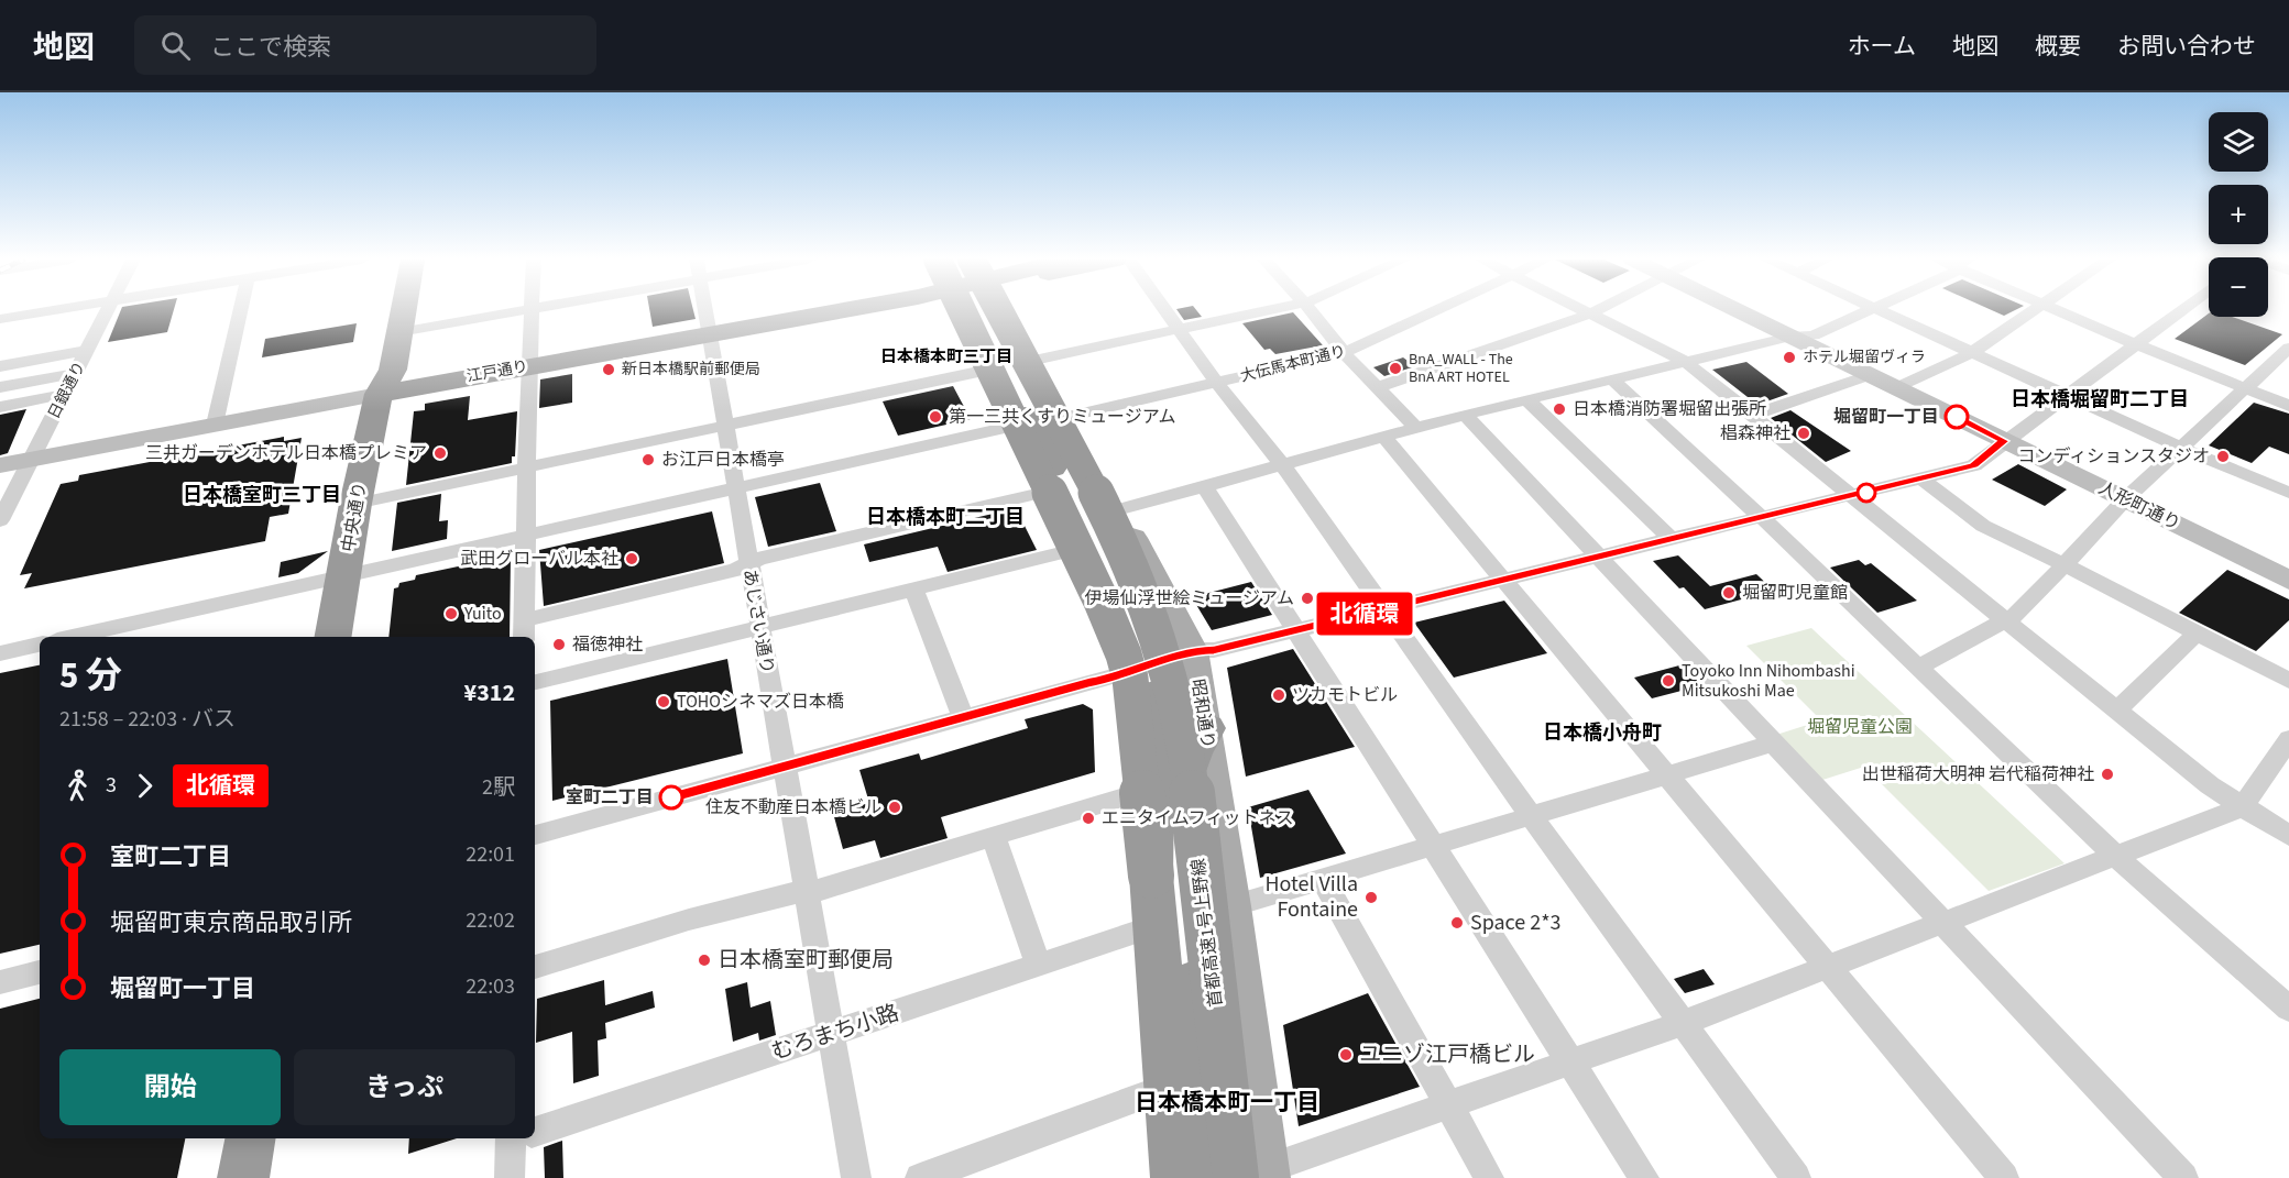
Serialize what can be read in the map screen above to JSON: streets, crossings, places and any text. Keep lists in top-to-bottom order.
{
  "streets": {
    "highway": ["江戸通り", "中央通り", "首都高速1号上野線"],
    "main road": ["昭和通り"],
    "street": [
      "大伝馬本町通り",
      "日銀通り",
      "人形町通り",
      "あじさい通り",
      "むろまち小路"
    ]
  },
  "crossings": [
    ["大伝馬本町通り", "昭和通り"],
    ["江戸通り", "日銀通り"],
    ["江戸通り", "中央通り"],
    ["江戸通り", "あじさい通り"],
    ["あじさい通り", "むろまち小路"],
    ["昭和通り", "首都高速1号上野線"]
  ],
  "districts": [
    "日本橋本町三丁目",
    "日本橋堀留町二丁目",
    "日本橋室町三丁目",
    "日本橋本町二丁目",
    "日本橋小舟町",
    "日本橋本町一丁目"
  ],
  "parks": ["堀留児童公園"],
  "places": [
    "ホテル堀留ヴィラ",
    "BnA_WALL - The BnA ART HOTEL",
    "新日本橋駅前郵便局",
    "日本橋消防署堀留出張所",
    "第一三共くすりミュージアム",
    "堀留町一丁目",
    "椙森神社",
    "三井ガーデンホテル日本橋プレミア",
    "コンディションスタジオ",
    "お江戸日本橋亭",
    "武田グローバル本社",
    "堀留町児童館",
    "伊場仙浮世絵ミュージアム",
    "Yuito",
    "福徳神社",
    "Toyoko Inn Nihombashi Mitsukoshi Mae",
    "ツカモトビル",
    "TOHOシネマズ日本橋",
    "出世稲荷大明神 岩代稲荷神社",
    "室町二丁目",
    "住友不動産日本橋ビル",
    "エニタイムフィットネス",
    "Hotel Villa Fontaine",
    "Space 2*3",
    "日本橋室町郵便局",
    "ユニゾ江戸橋ビル"
  ],
  "lines": ["bus line 北循環"],
  "page": {
    "header": "地図",
    "search": "ここで検索",
    "nav": [
      "ホーム",
      "地図",
      "概要",
      "お問い合わせ"
    ],
    "on_map": "北循環",
    "map_buttons": ["+", "−"],
    "heading": ["5 分", "21:58 – 22:03 · バス", "¥312"],
    "legs": ["3", "北循環", "2駅"],
    "list": [
      {
        "name": "室町二丁目",
        "value": "22:01"
      },
      {
        "name": "堀留町東京商品取引所",
        "value": "22:02"
      },
      {
        "name": "堀留町一丁目",
        "value": "22:03"
      }
    ],
    "buttons": ["開始", "きっぷ"]
  }
}
